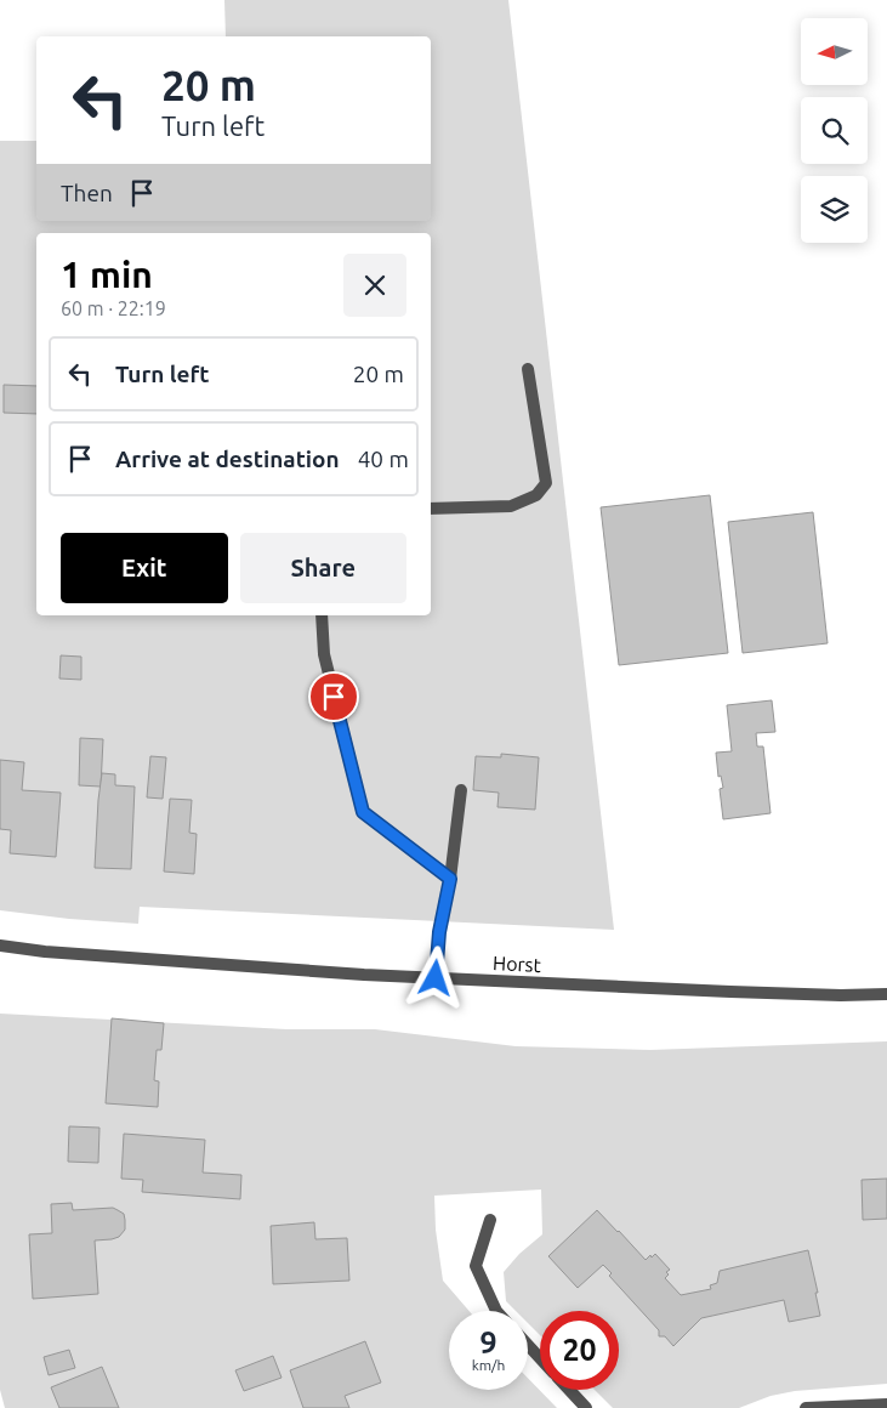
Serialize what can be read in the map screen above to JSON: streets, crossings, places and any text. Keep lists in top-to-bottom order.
{
  "streets": {
    "street": ["Horst"]
  },
  "north": "left",
  "page": {
    "turn": ["20 m", "Turn left"],
    "then": "Then",
    "heading": ["1 min", "60 m · 22:19"],
    "list": [
      {
        "name": "Turn left",
        "value": "20 m"
      },
      {
        "name": "Arrive at destination",
        "value": "40 m"
      }
    ],
    "buttons": ["Exit", "Share"],
    "speed": "9 km/h",
    "limit": "20"
  }
}
